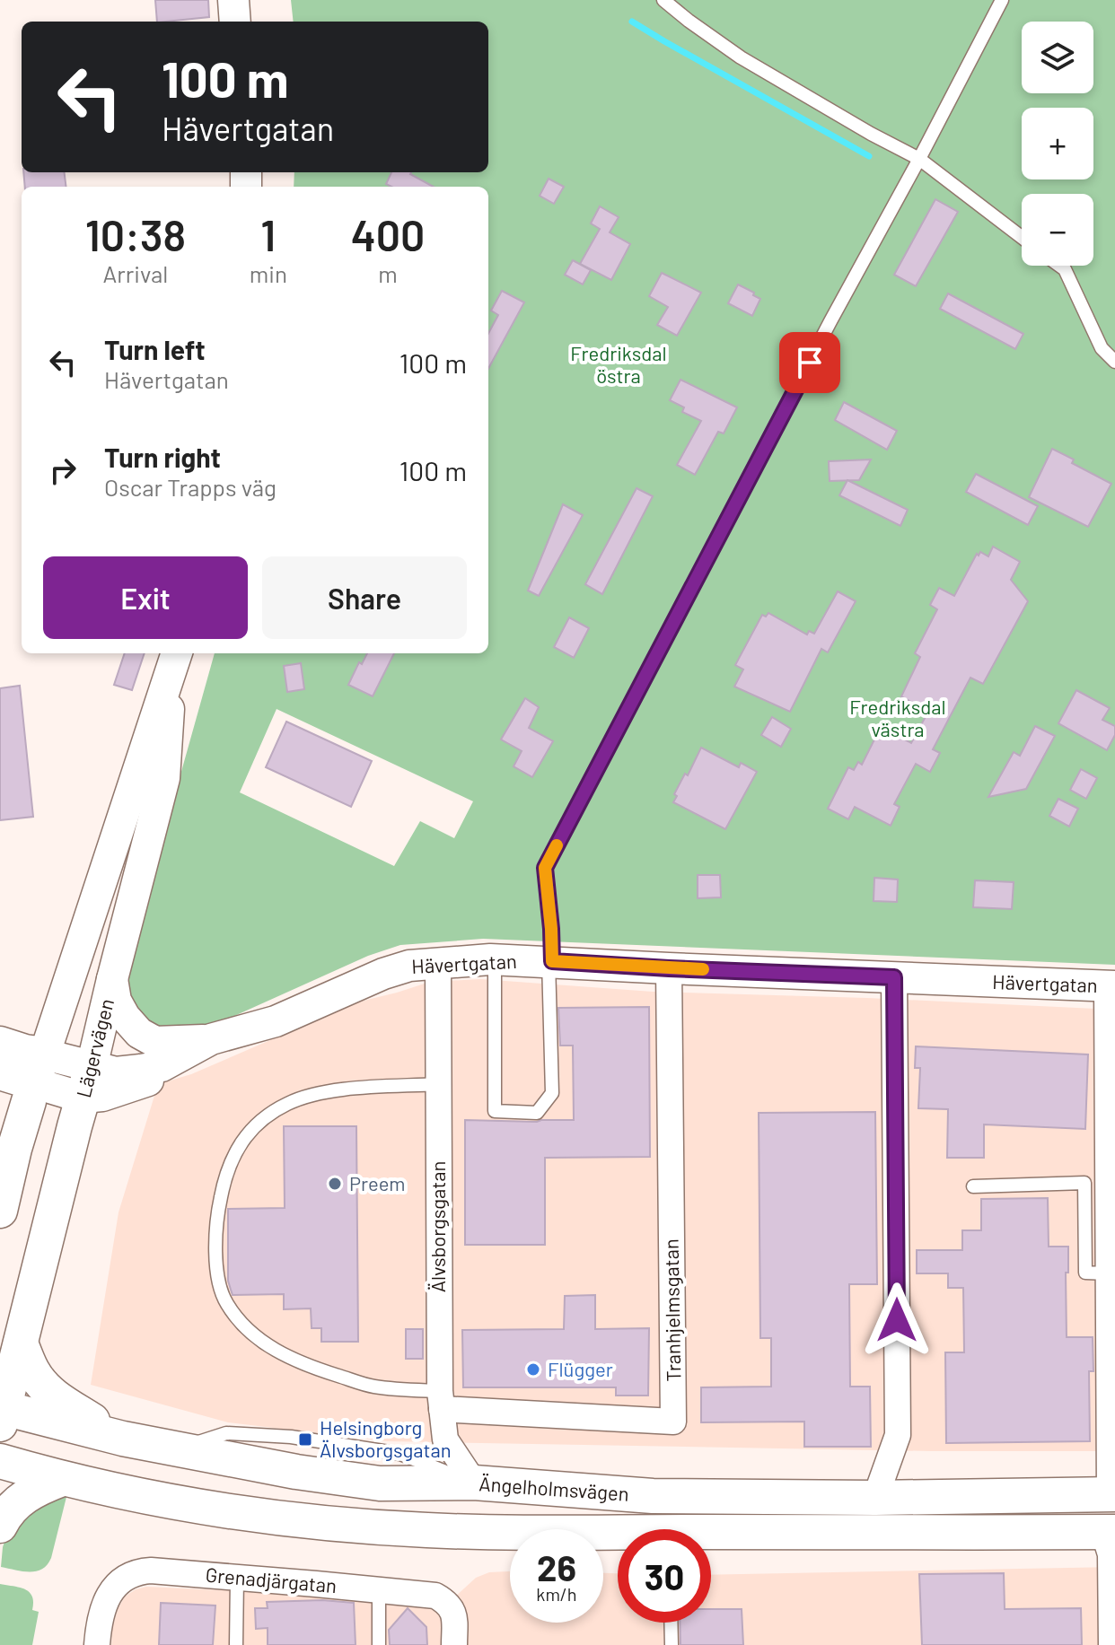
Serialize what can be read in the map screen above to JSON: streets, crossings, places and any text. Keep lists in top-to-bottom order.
{
  "streets": {
    "main road": ["Lägervägen", "Ängelholmsvägen"],
    "street": [
      "Hävertgatan",
      "Älvsborgsgatan",
      "Tranhjelmsgatan",
      "Grenadjärgatan"
    ]
  },
  "crossings": [
    ["Hävertgatan", "Lägervägen"],
    ["Hävertgatan", "Älvsborgsgatan"],
    ["Hävertgatan", "Tranhjelmsgatan"],
    ["Lägervägen", "Ängelholmsvägen"],
    ["Älvsborgsgatan", "Tranhjelmsgatan"],
    ["Älvsborgsgatan", "Ängelholmsvägen"]
  ],
  "parks": ["Fredriksdal östra", "Fredriksdal västra"],
  "places": {
    "other": ["Preem", "Flügger"],
    "transit": ["Helsingborg Älvsborgsgatan"]
  },
  "page": {
    "map_buttons": ["+", "−"],
    "turn": ["100 m", "Hävertgatan"],
    "eta": [
      "10:38",
      "Arrival",
      "1",
      "min",
      "400",
      "m"
    ],
    "list": [
      {
        "name": "Turn left",
        "note": "Hävertgatan",
        "value": "100 m"
      },
      {
        "name": "Turn right",
        "note": "Oscar Trapps väg",
        "value": "100 m"
      }
    ],
    "buttons": ["Exit", "Share"],
    "speed": "26 km/h",
    "limit": "30"
  }
}
